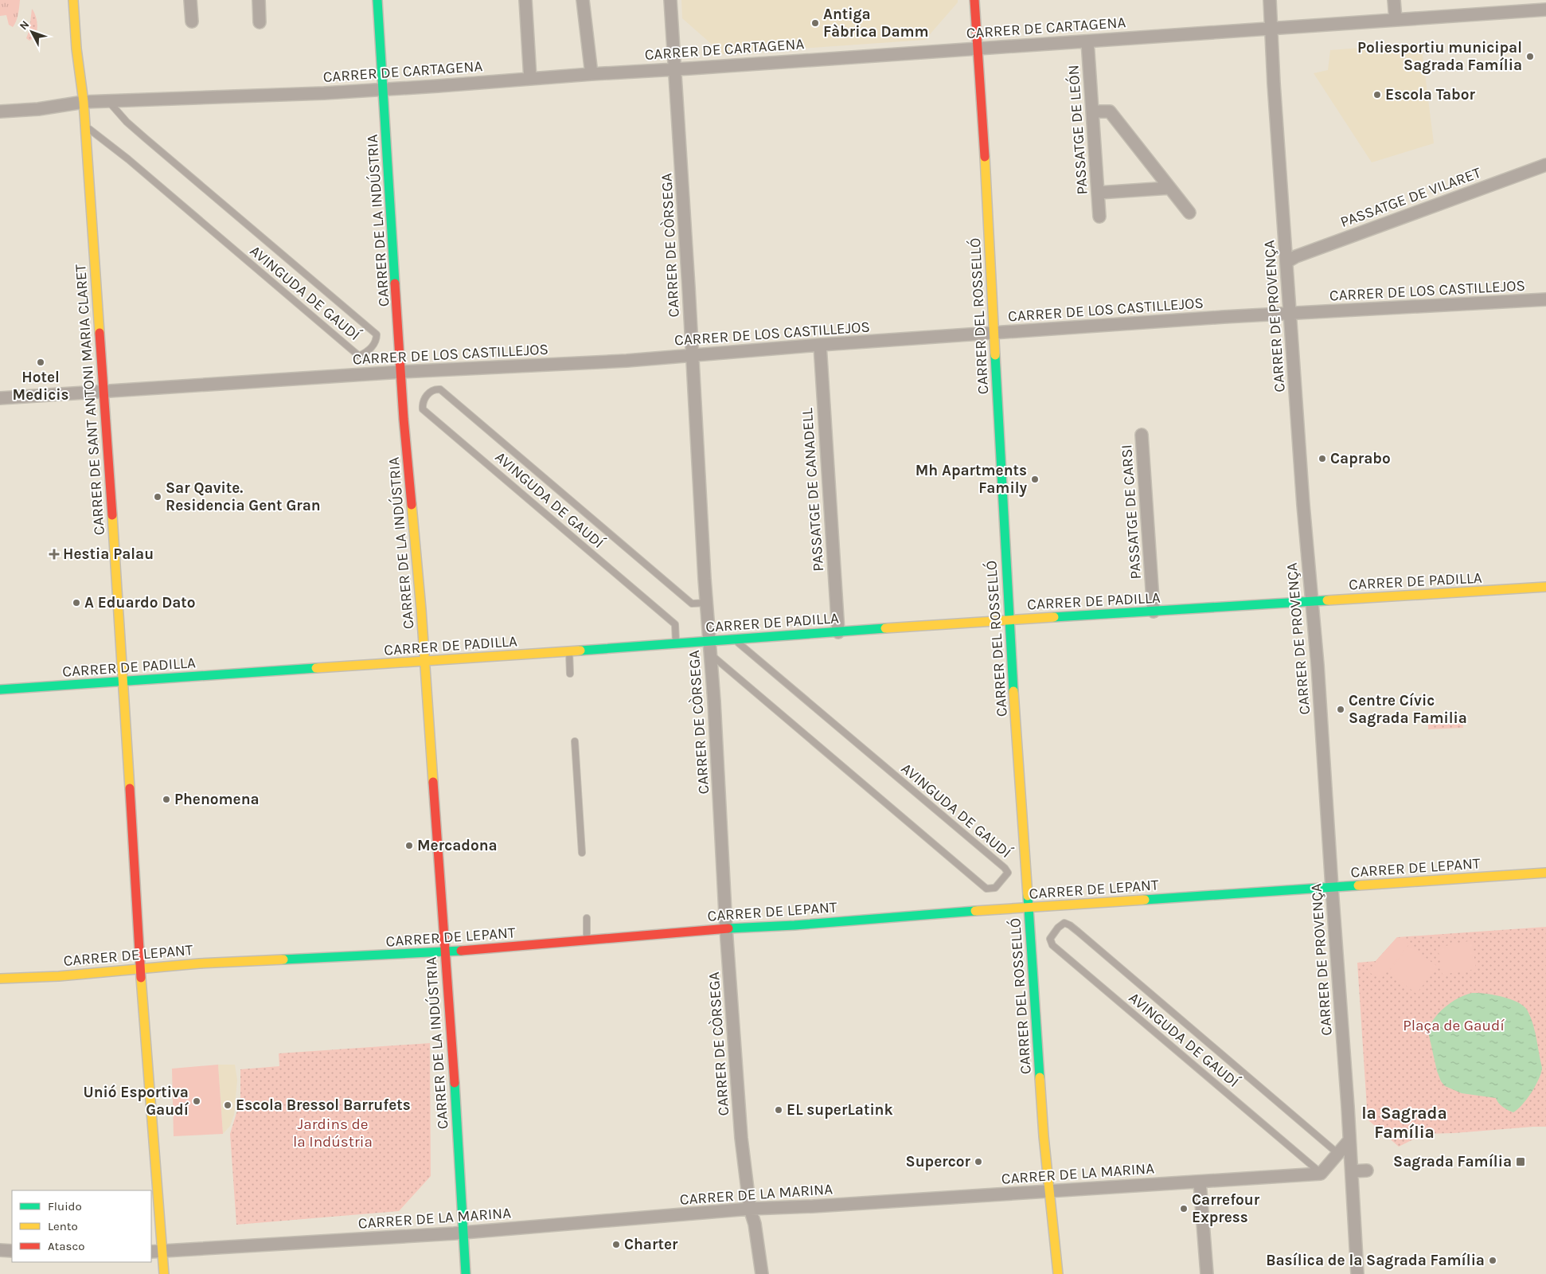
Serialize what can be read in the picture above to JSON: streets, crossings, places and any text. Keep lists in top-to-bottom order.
{
  "streets": {
    "main road": [
      "CARRER DE LA INDÚSTRIA",
      "CARRER DEL ROSSELLÓ",
      "CARRER DE SANT ANTONI MARIA CLARET",
      "CARRER DE PADILLA",
      "CARRER DE LEPANT"
    ],
    "street": [
      "CARRER DE CARTAGENA",
      "PASSATGE DE LEÓN",
      "PASSATGE DE VILARET",
      "CARRER DE CÒRSEGA",
      "CARRER DE LOS CASTILLEJOS",
      "CARRER DE PROVENÇA",
      "PASSATGE DE CANADELL",
      "PASSATGE DE CARSI",
      "CARRER DE LA MARINA"
    ],
    "lane": ["AVINGUDA DE GAUDÍ"]
  },
  "crossings": [
    ["CARRER DE CARTAGENA", "PASSATGE DE LEÓN"],
    ["CARRER DE CARTAGENA", "CARRER DE LA INDÚSTRIA"],
    ["CARRER DE CARTAGENA", "CARRER DE CÒRSEGA"],
    ["CARRER DE CARTAGENA", "AVINGUDA DE GAUDÍ"],
    ["CARRER DE CARTAGENA", "CARRER DEL ROSSELLÓ"],
    ["CARRER DE CARTAGENA", "CARRER DE PROVENÇA"],
    ["CARRER DE CARTAGENA", "CARRER DE SANT ANTONI MARIA CLARET"],
    ["PASSATGE DE VILARET", "CARRER DE PROVENÇA"],
    ["CARRER DE LA INDÚSTRIA", "CARRER DE LOS CASTILLEJOS"],
    ["CARRER DE LA INDÚSTRIA", "CARRER DE PADILLA"],
    ["CARRER DE LA INDÚSTRIA", "CARRER DE LEPANT"],
    ["CARRER DE LA INDÚSTRIA", "CARRER DE LA MARINA"],
    ["CARRER DE CÒRSEGA", "CARRER DE LOS CASTILLEJOS"],
    ["CARRER DE CÒRSEGA", "AVINGUDA DE GAUDÍ"],
    ["CARRER DE CÒRSEGA", "CARRER DE PADILLA"],
    ["CARRER DE CÒRSEGA", "CARRER DE LEPANT"],
    ["CARRER DE CÒRSEGA", "CARRER DE LA MARINA"],
    ["CARRER DE LOS CASTILLEJOS", "CARRER DEL ROSSELLÓ"],
    ["CARRER DE LOS CASTILLEJOS", "CARRER DE PROVENÇA"],
    ["CARRER DE LOS CASTILLEJOS", "CARRER DE SANT ANTONI MARIA CLARET"],
    ["CARRER DE LOS CASTILLEJOS", "PASSATGE DE CANADELL"],
    ["AVINGUDA DE GAUDÍ", "CARRER DE SANT ANTONI MARIA CLARET"],
    ["AVINGUDA DE GAUDÍ", "CARRER DE PADILLA"],
    ["AVINGUDA DE GAUDÍ", "CARRER DE LA MARINA"],
    ["CARRER DEL ROSSELLÓ", "CARRER DE PADILLA"],
    ["CARRER DEL ROSSELLÓ", "CARRER DE LEPANT"],
    ["CARRER DEL ROSSELLÓ", "CARRER DE LA MARINA"],
    ["CARRER DE PROVENÇA", "CARRER DE PADILLA"],
    ["CARRER DE PROVENÇA", "CARRER DE LEPANT"],
    ["CARRER DE SANT ANTONI MARIA CLARET", "CARRER DE PADILLA"],
    ["CARRER DE SANT ANTONI MARIA CLARET", "CARRER DE LEPANT"],
    ["CARRER DE SANT ANTONI MARIA CLARET", "CARRER DE LA MARINA"],
    ["PASSATGE DE CANADELL", "CARRER DE PADILLA"],
    ["PASSATGE DE CARSI", "CARRER DE PADILLA"]
  ],
  "districts": ["la Sagrada Família"],
  "parks": ["Plaça de Gaudí", "Jardins de la Indústria"],
  "places": {
    "other": [
      "Antiga Fàbrica Damm",
      "Poliesportiu municipal Sagrada Família",
      "Escola Tabor",
      "Hotel Medicis",
      "Caprabo",
      "Mh Apartments Family",
      "Sar Qavite. Residencia Gent Gran",
      "A Eduardo Dato",
      "Centre Cívic Sagrada Familia",
      "Phenomena",
      "Mercadona",
      "Unió Esportiva Gaudí",
      "Escola Bressol Barrufets",
      "EL superLatink",
      "Supercor",
      "Carrefour Express",
      "Charter",
      "Basílica de la Sagrada Família"
    ],
    "health": ["Hestia Palau"],
    "transit": ["Sagrada Família"]
  },
  "legend": ["Fluido", "Lento", "Atasco"],
  "north": "top left"
}
